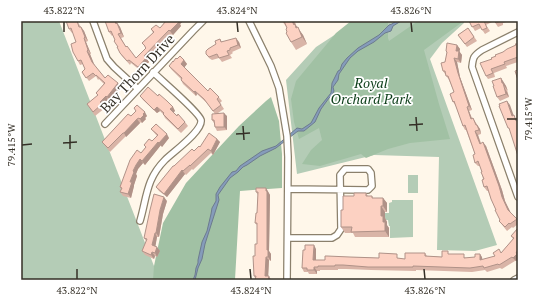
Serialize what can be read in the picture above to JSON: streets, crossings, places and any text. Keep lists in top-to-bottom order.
{
  "streets": {
    "street": ["Bay Thorn Drive"]
  },
  "parks": ["Royal Orchard Park"],
  "coordinates": [
    "43.822°N",
    "43.824°N",
    "43.826°N",
    "79.415°W"
  ]
}
